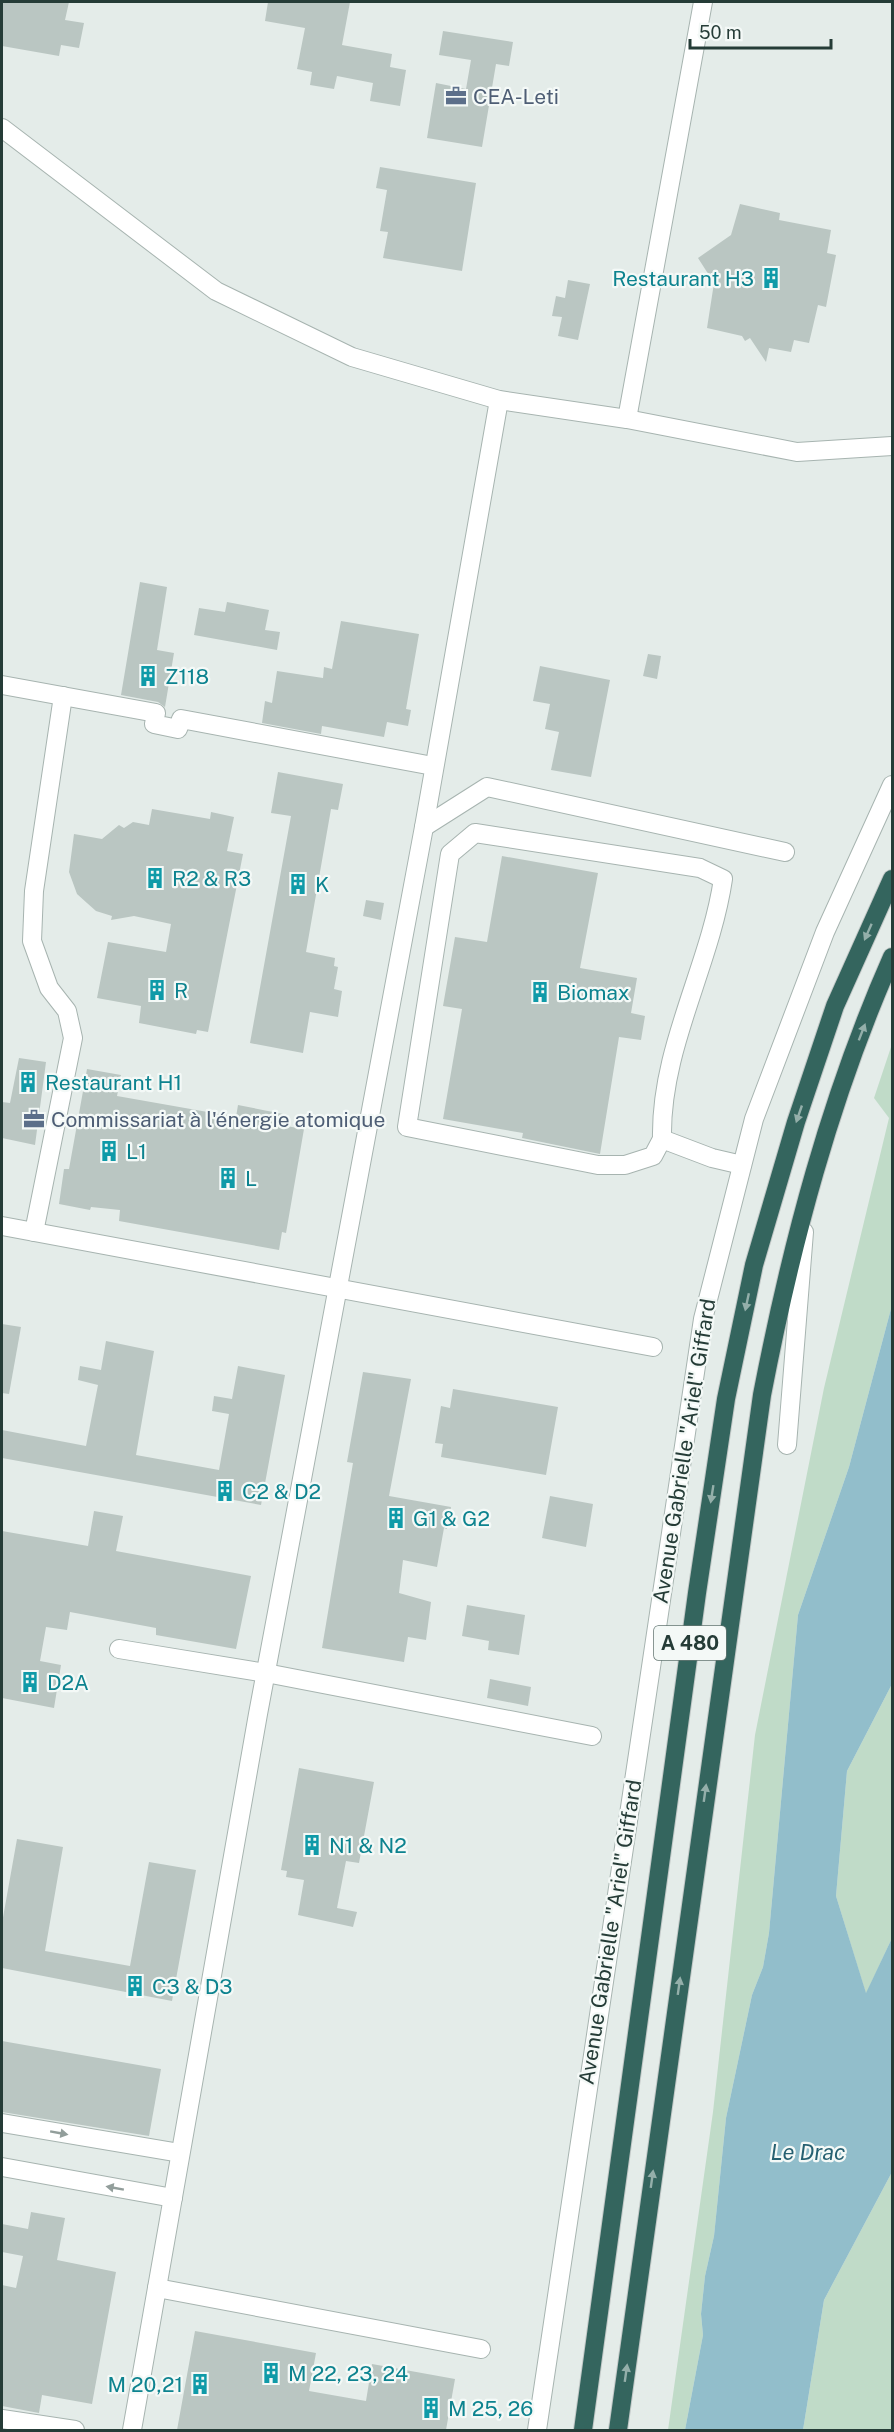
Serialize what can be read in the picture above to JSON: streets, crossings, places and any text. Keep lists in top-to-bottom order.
{
  "streets": {
    "highway": ["A 480"],
    "street": ["Avenue Gabrielle \"Ariel\" Giffard"]
  },
  "water": ["Le Drac"],
  "places": {
    "office": ["CEA-Leti", "Commissariat à l'énergie atomique"],
    "building": [
      "Restaurant H3",
      "Z118",
      "R2 & R3",
      "K",
      "R",
      "Biomax",
      "Restaurant H1",
      "L1",
      "L",
      "C2 & D2",
      "G1 & G2",
      "D2A",
      "N1 & N2",
      "C3 & D3",
      "M 22, 23, 24",
      "M 20,21",
      "M 25, 26"
    ]
  },
  "scale_bar": "50 m"
}
